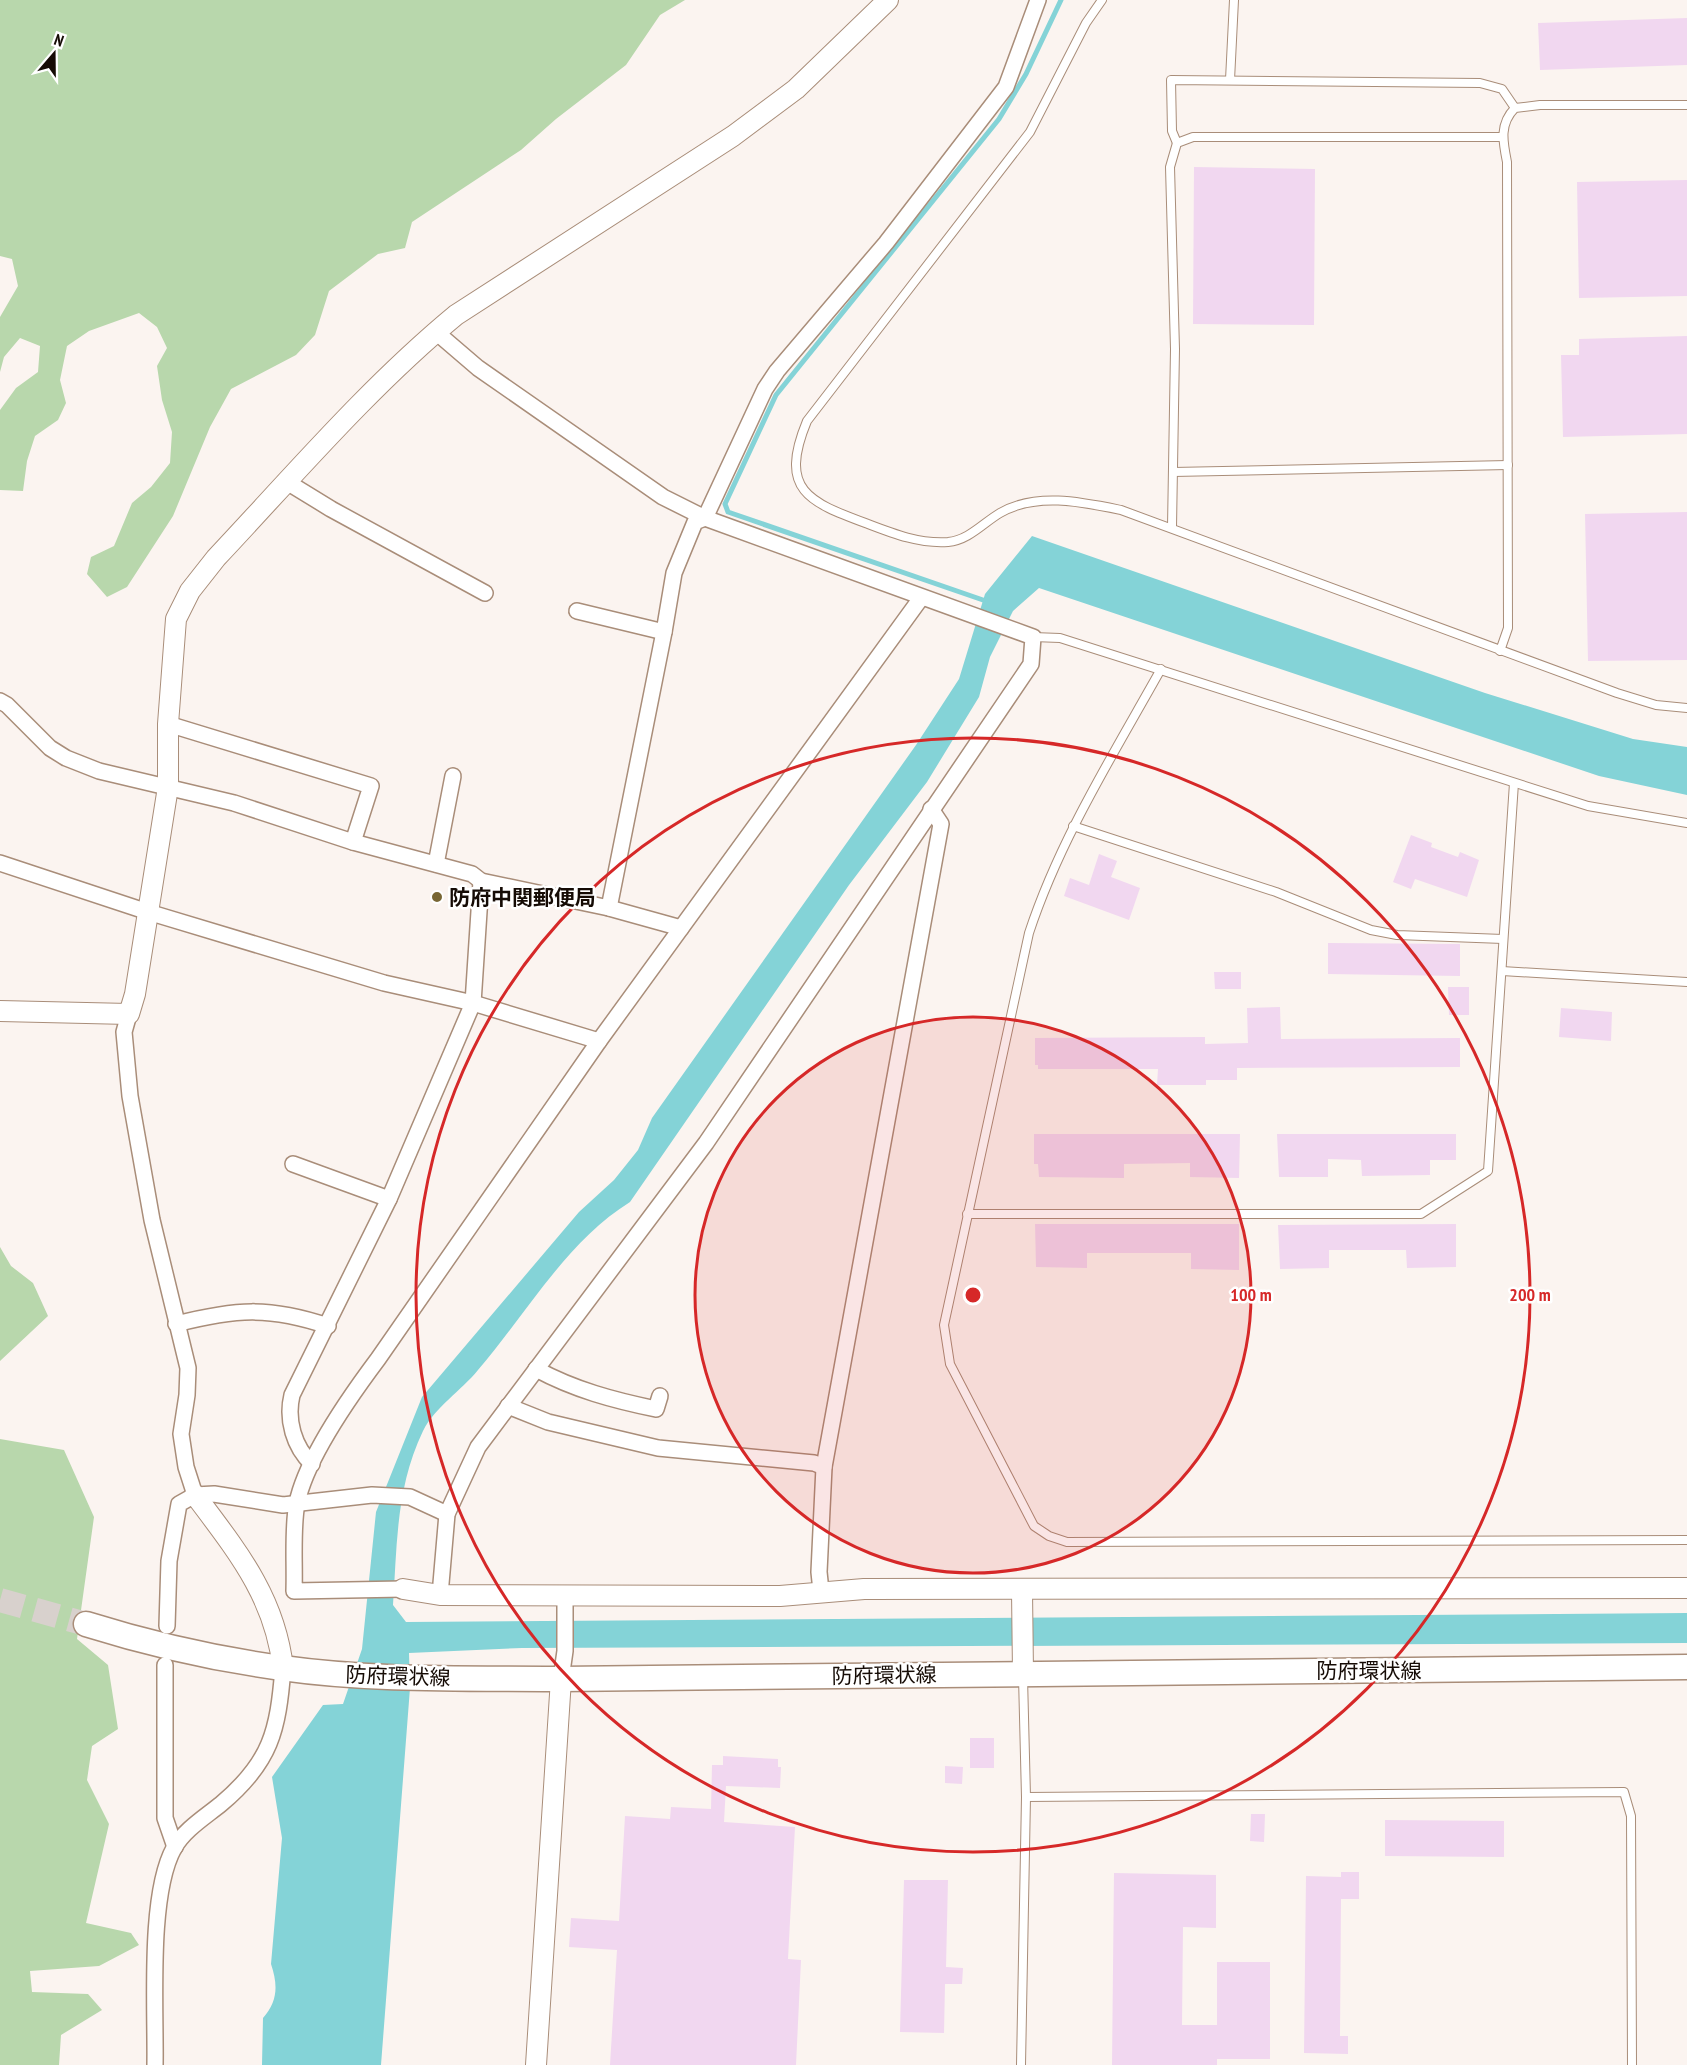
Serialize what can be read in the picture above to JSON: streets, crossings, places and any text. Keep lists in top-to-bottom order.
{
  "streets": {
    "main road": ["防府環状線"]
  },
  "places": ["防府中関郵便局"],
  "north": "top",
  "rings": ["100 m", "200 m"]
}
